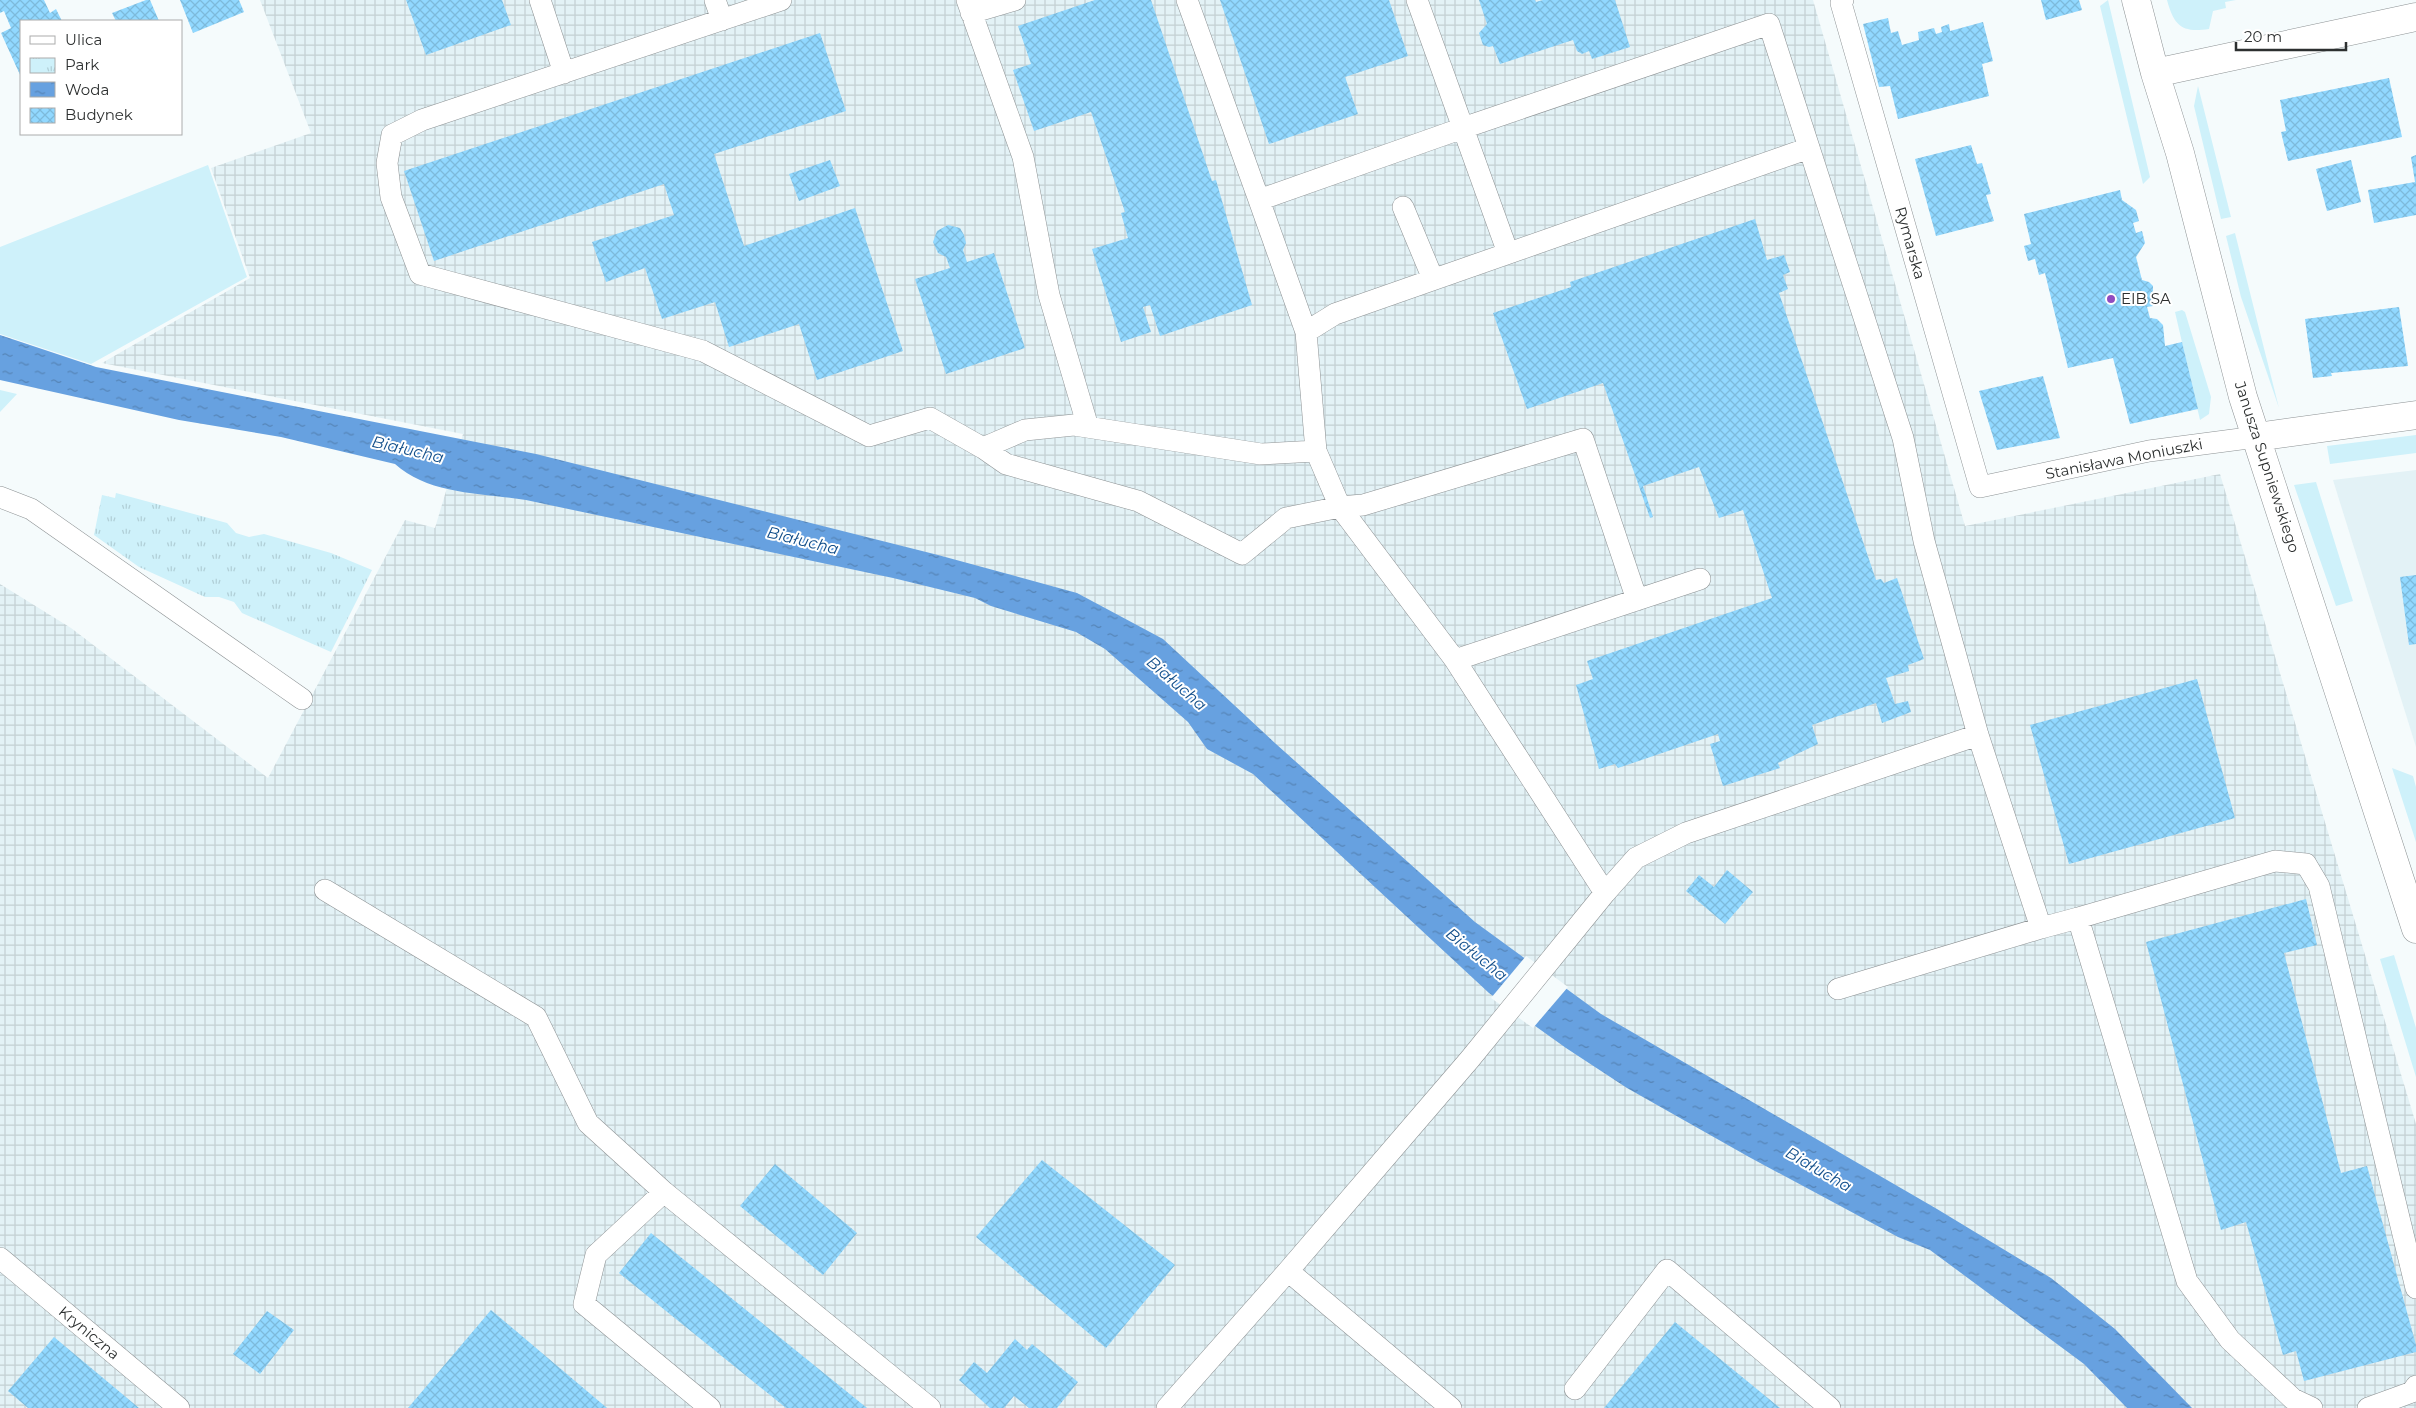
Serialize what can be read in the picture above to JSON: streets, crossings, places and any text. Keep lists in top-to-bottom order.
{
  "streets": {
    "street": ["Stanisława Moniuszki", "Janusza Supniewskiego"],
    "lane": ["Rymarska", "Kryniczna"]
  },
  "crossings": [
    ["Rymarska", "Stanisława Moniuszki"],
    ["Stanisława Moniuszki", "Janusza Supniewskiego"]
  ],
  "water": ["Białucha"],
  "places": ["EIB SA"],
  "legend": [
    "Ulica",
    "Park",
    "Woda",
    "Budynek"
  ],
  "scale_bar": "20 m"
}
